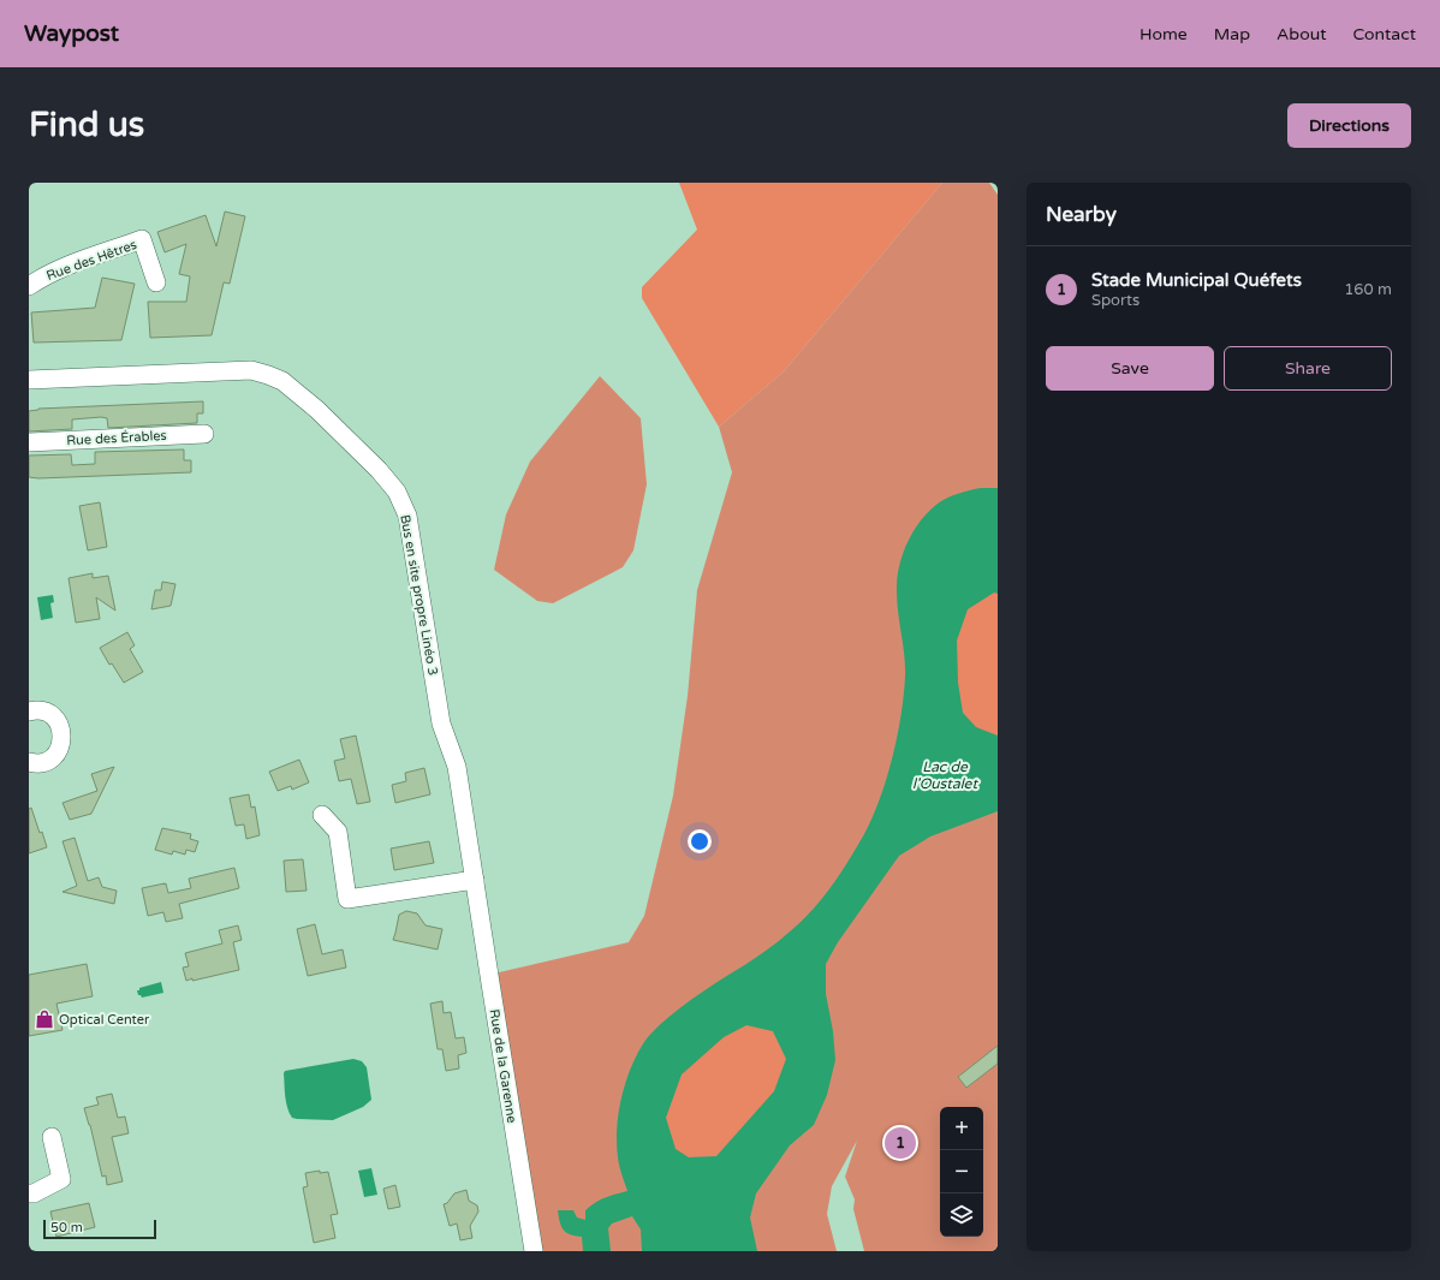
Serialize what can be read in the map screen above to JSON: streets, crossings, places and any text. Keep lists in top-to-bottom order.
{
  "streets": {
    "street": [
      "Rue des Hêtres",
      "Rue des Érables",
      "Bus en site propre Linéo 3",
      "Rue de la Garenne"
    ]
  },
  "crossings": [
    ["Bus en site propre Linéo 3", "Rue de la Garenne"]
  ],
  "water": ["Lac de l'Oustalet"],
  "places": {
    "shop": ["Optical Center"]
  },
  "scale_bar": "50 m",
  "page": {
    "header": "Waypost",
    "nav": [
      "Home",
      "Map",
      "About",
      "Contact"
    ],
    "buttons": [
      "Directions",
      ["Save", "Share"]
    ],
    "title": "Find us",
    "heading": "Nearby",
    "list": [
      {
        "mark": "1",
        "name": "Stade Municipal Quéfets",
        "note": "Sports",
        "value": "160 m"
      }
    ],
    "map_buttons": ["+", "−"],
    "pins": "1",
    "scale": "50 m"
  }
}
